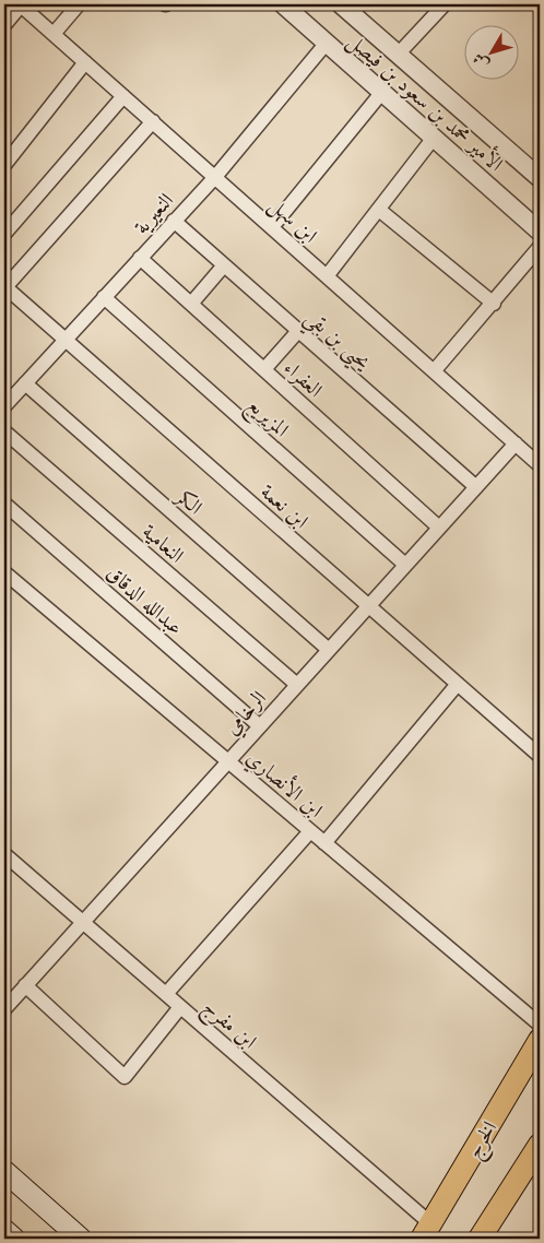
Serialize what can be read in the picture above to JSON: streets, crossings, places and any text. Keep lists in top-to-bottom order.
{
  "streets": {
    "main road": ["الخرج"],
    "street": [
      "الأمير محمد بن سعود بن فيصل",
      "النعيرية",
      "ابن سهل",
      "يحيى بن بقي",
      "العفراء",
      "المزيريع",
      "الكر",
      "ابن نعمة",
      "النعامية",
      "عبدالله الدقاق",
      "الرخامي",
      "ابن الأنصاري",
      "ابن مفرج"
    ]
  },
  "crossings": [
    ["الأمير محمد بن سعود بن فيصل", "النعيرية"],
    ["النعيرية", "ابن سهل"],
    ["النعيرية", "يحيى بن بقي"],
    ["النعيرية", "العفراء"],
    ["النعيرية", "المزيريع"],
    ["النعيرية", "الكر"],
    ["النعيرية", "ابن نعمة"],
    ["ابن سهل", "الرخامي"],
    ["يحيى بن بقي", "الرخامي"],
    ["العفراء", "الرخامي"],
    ["المزيريع", "الرخامي"],
    ["الكر", "الرخامي"],
    ["ابن نعمة", "الرخامي"],
    ["النعامية", "الرخامي"],
    ["عبدالله الدقاق", "الرخامي"],
    ["الرخامي", "ابن الأنصاري"],
    ["الرخامي", "ابن مفرج"],
    ["ابن مفرج", "الخرج"]
  ],
  "north": "bottom left"
}
